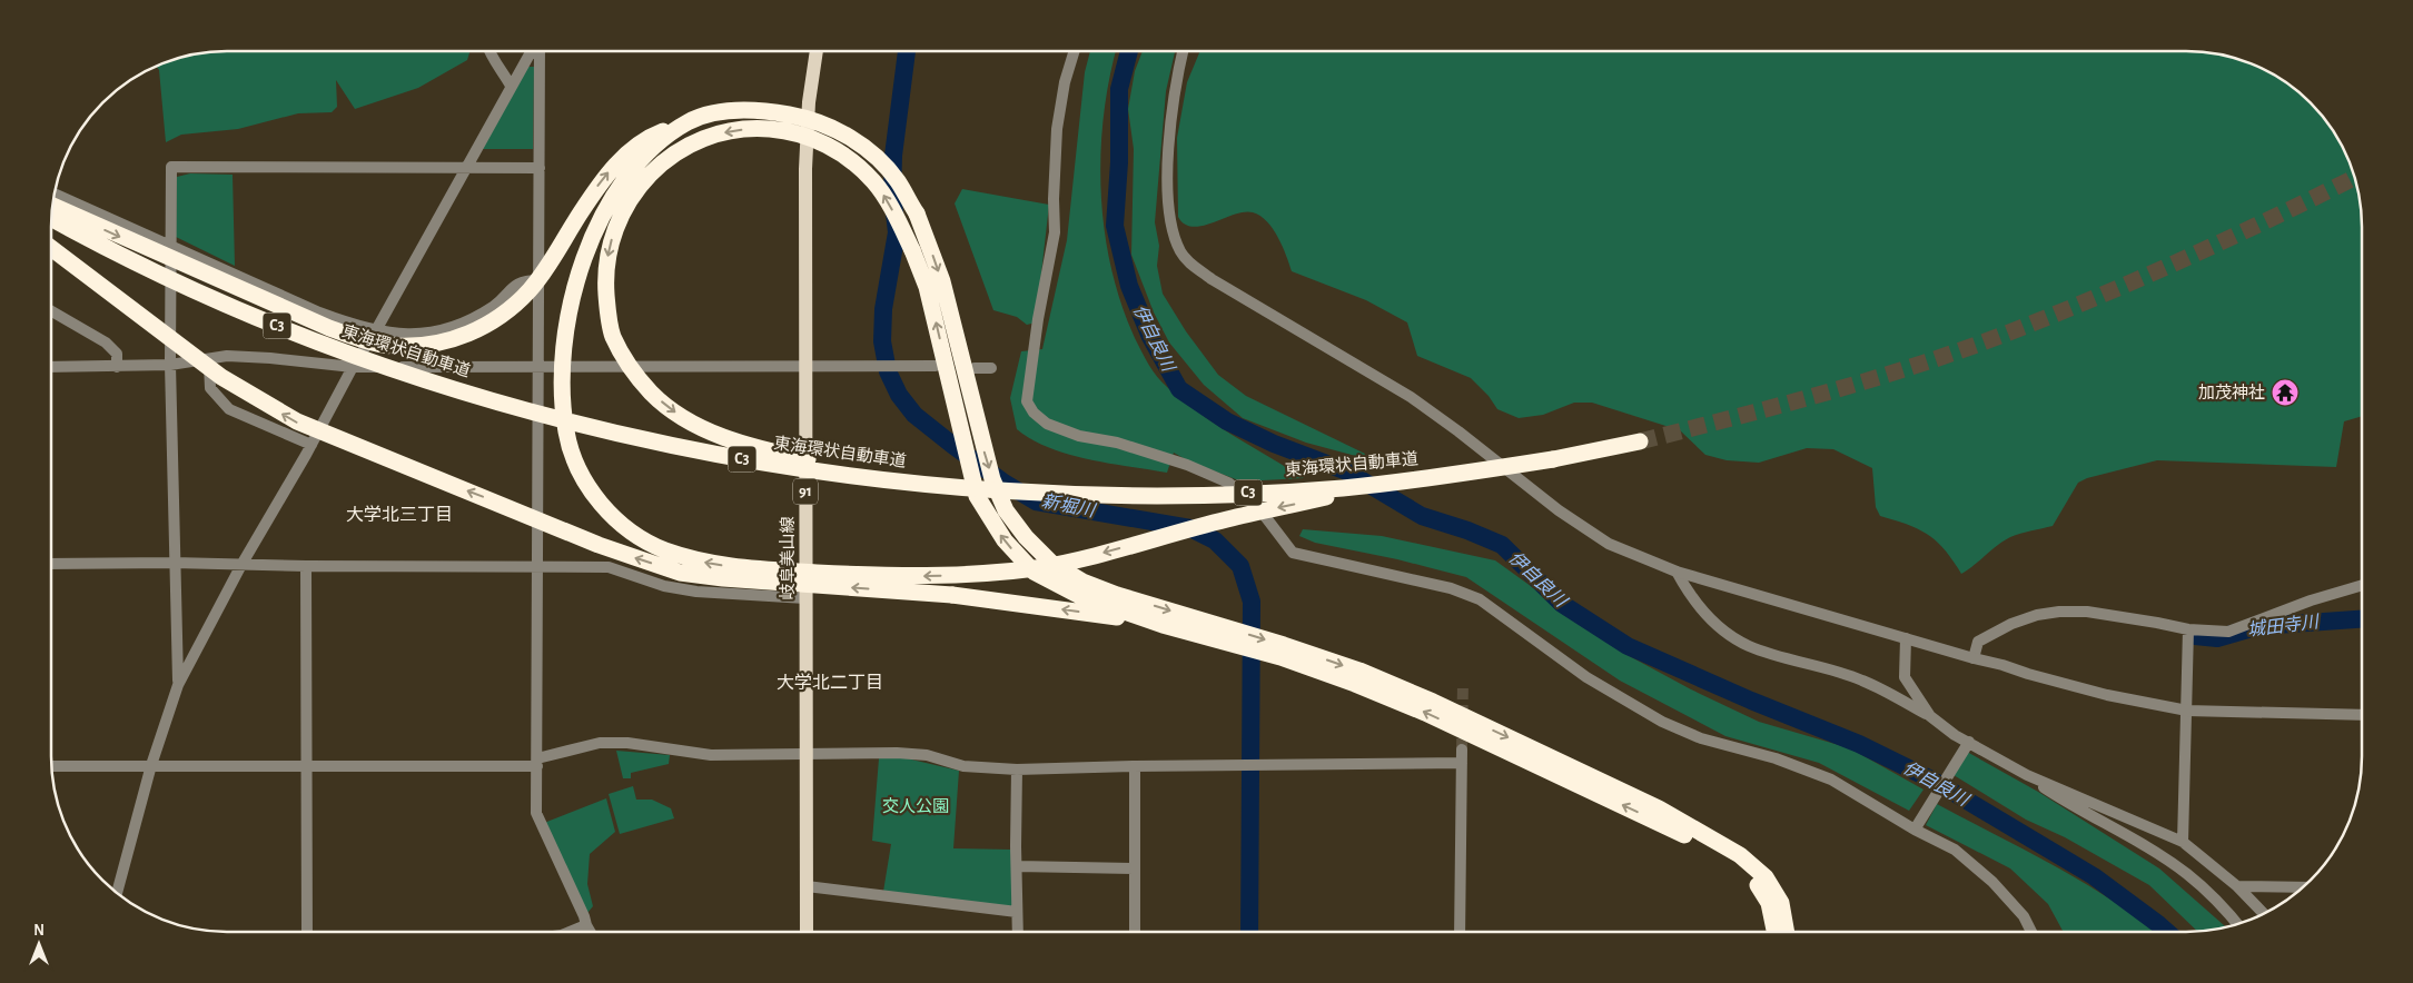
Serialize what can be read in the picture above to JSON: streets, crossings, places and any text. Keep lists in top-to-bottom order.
{
  "streets": {
    "highway": ["C3", "東海環状自動車道"],
    "main road": ["91", "岐阜美山線"]
  },
  "districts": ["大学北三丁目", "大学北二丁目"],
  "water": ["伊自良川", "新堀川", "城田寺川"],
  "parks": ["交人公園"],
  "places": {
    "temple": ["加茂神社"]
  },
  "north": "top"
}
